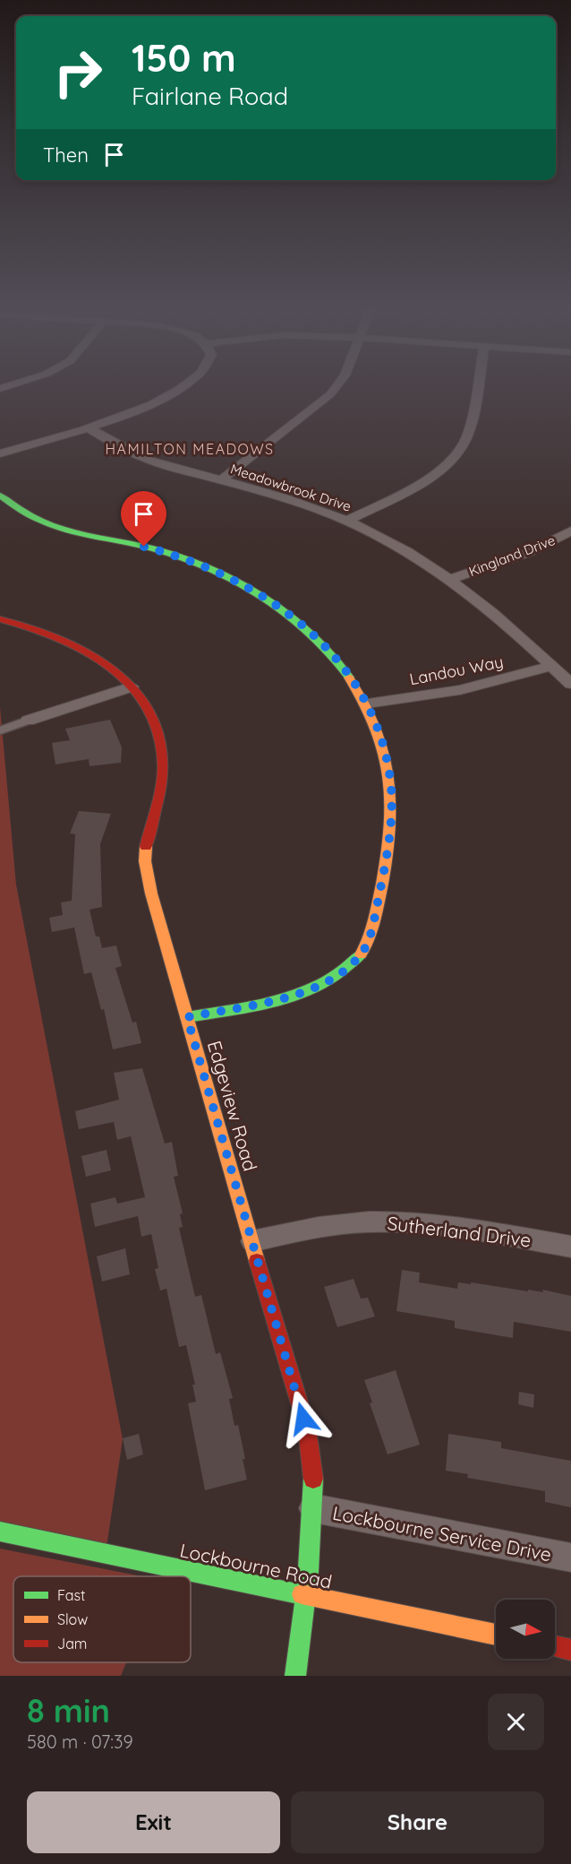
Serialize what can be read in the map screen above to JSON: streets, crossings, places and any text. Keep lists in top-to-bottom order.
{
  "streets": {
    "street": [
      "Meadowbrook Drive",
      "Kingland Drive",
      "Landou Way",
      "Edgeview Road",
      "Sutherland Drive",
      "Lockbourne Service Drive",
      "Lockbourne Road"
    ]
  },
  "crossings": [
    ["Meadowbrook Drive", "Kingland Drive"],
    ["Meadowbrook Drive", "Landou Way"],
    ["Edgeview Road", "Sutherland Drive"],
    ["Edgeview Road", "Lockbourne Service Drive"],
    ["Edgeview Road", "Lockbourne Road"]
  ],
  "districts": ["HAMILTON MEADOWS"],
  "legend": ["Fast", "Slow", "Jam"],
  "north": "right",
  "page": {
    "turn": ["150 m", "Fairlane Road"],
    "then": "Then",
    "heading": ["8 min", "580 m · 07:39"],
    "buttons": ["Exit", "Share"]
  }
}
